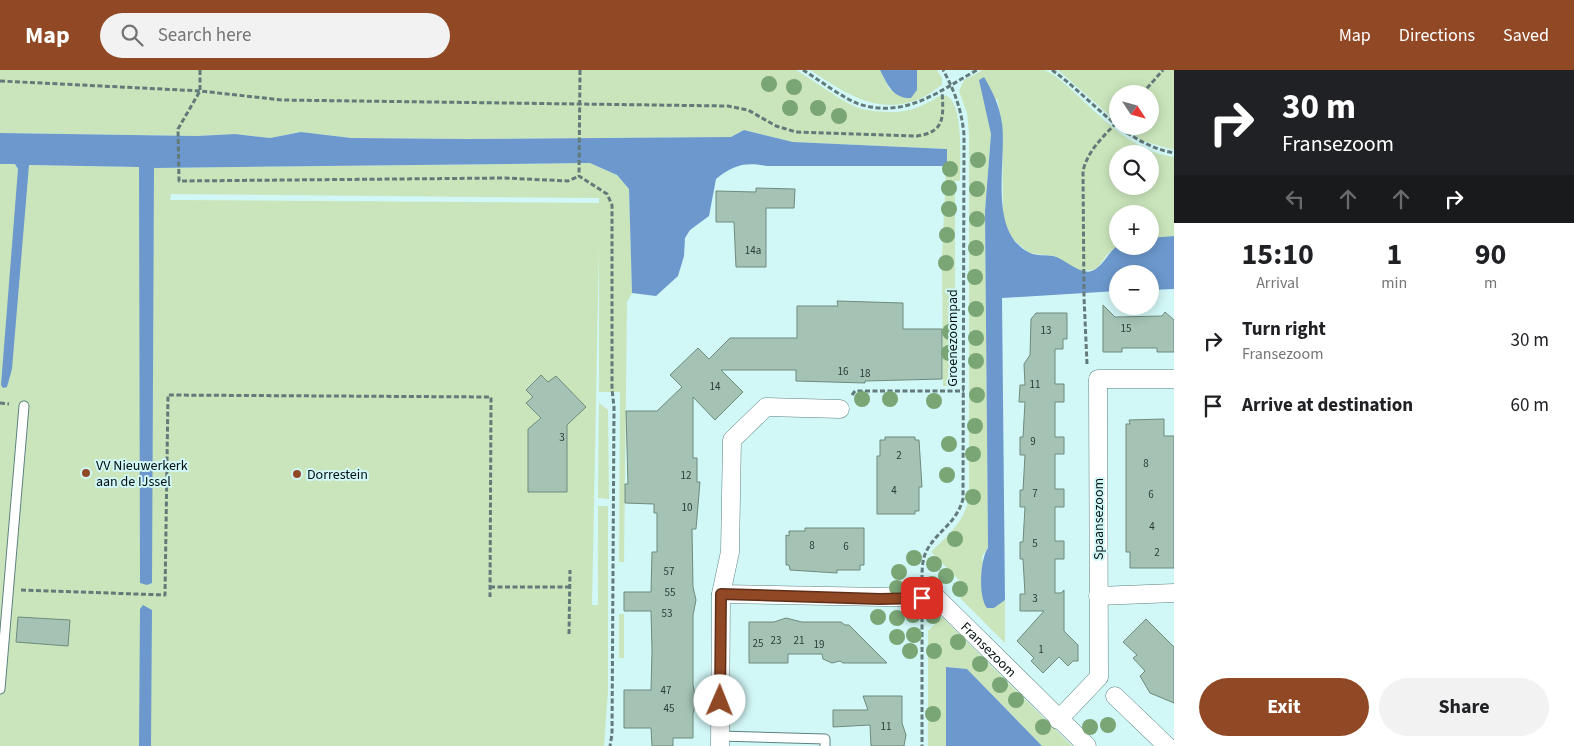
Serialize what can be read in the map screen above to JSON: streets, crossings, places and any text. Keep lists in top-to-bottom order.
{
  "streets": {
    "street": ["Spaansezoom", "Fransezoom"],
    "path": ["Groenezoompad"]
  },
  "crossings": [
    ["Groenezoompad", "Fransezoom"],
    ["Spaansezoom", "Fransezoom"]
  ],
  "places": ["VV Nieuwerkerk aan de IJssel", "Dorrestein"],
  "house_numbers": [
    "14a",
    "15",
    "13",
    "16",
    "18",
    "11",
    "14",
    "3",
    "9",
    "2",
    "8",
    "12",
    "4",
    "7",
    "6",
    "10",
    "4",
    "5",
    "8",
    "6",
    "2",
    "57",
    "55",
    "3",
    "53",
    "23",
    "21",
    "25",
    "19",
    "1",
    "47",
    "45",
    "11"
  ],
  "north": "bottom right",
  "page": {
    "header": "Map",
    "search": "Search here",
    "nav": ["Map", "Directions", "Saved"],
    "turn": ["30 m", "Fransezoom"],
    "map_buttons": ["+", "−"],
    "eta": [
      "15:10",
      "Arrival",
      "1",
      "min",
      "90",
      "m"
    ],
    "list": [
      {
        "name": "Turn right",
        "note": "Fransezoom",
        "value": "30 m"
      },
      {
        "name": "Arrive at destination",
        "value": "60 m"
      }
    ],
    "buttons": ["Exit", "Share"]
  }
}
